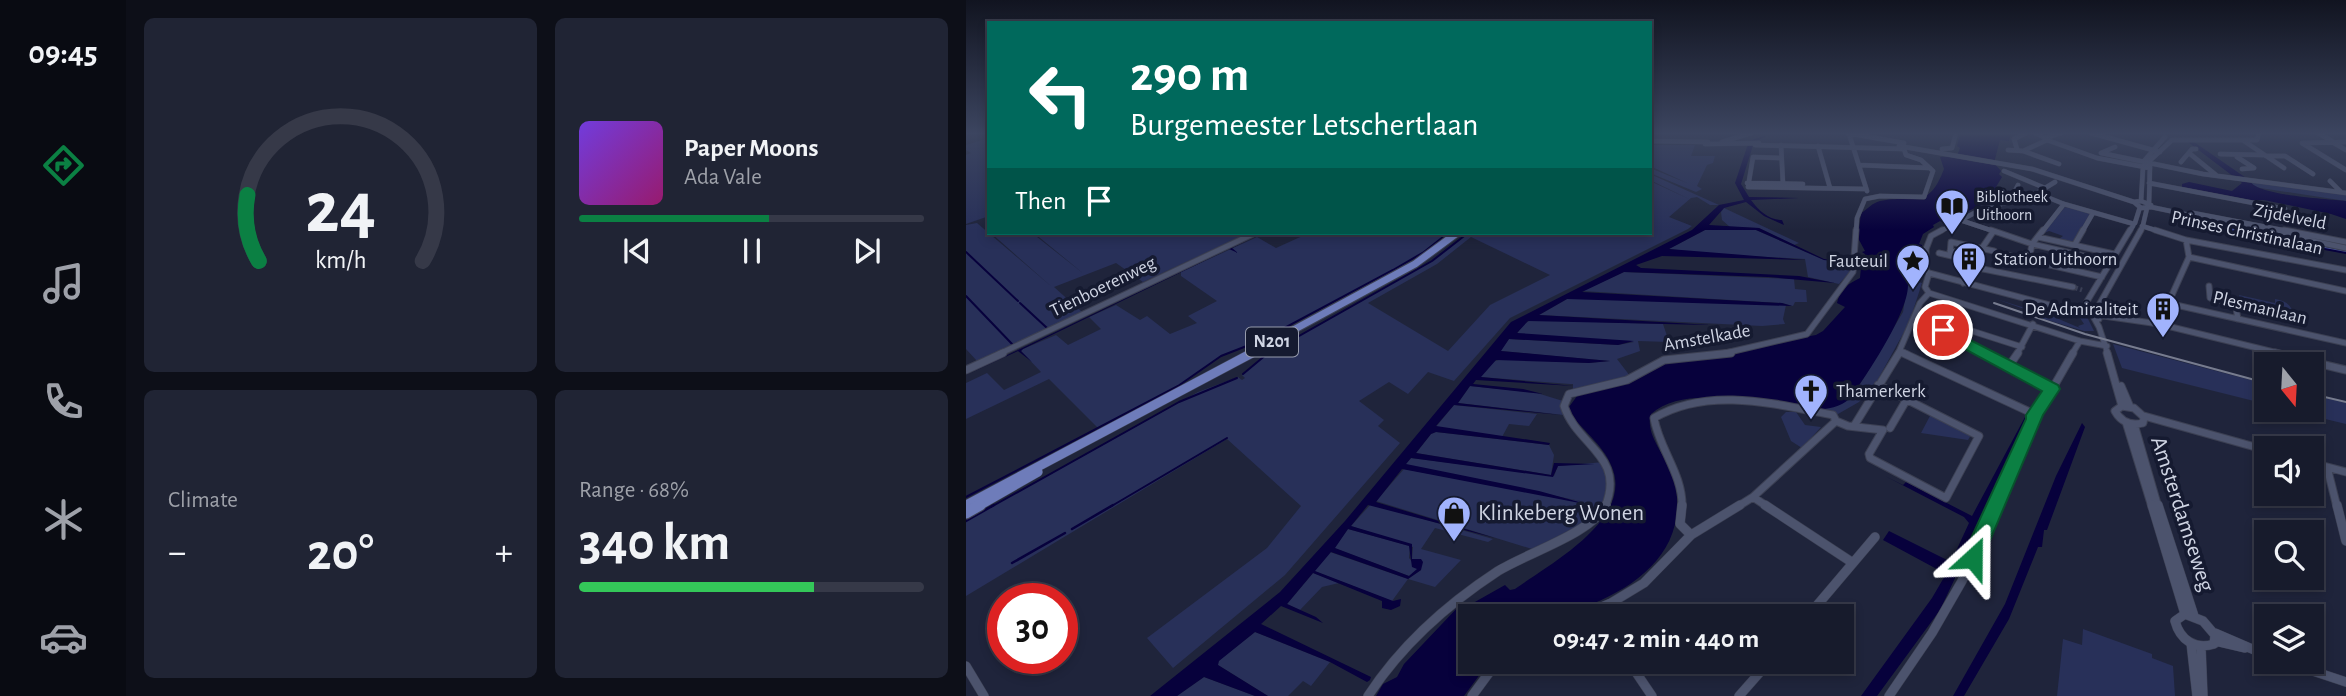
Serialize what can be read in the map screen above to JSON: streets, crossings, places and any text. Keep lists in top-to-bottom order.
{
  "streets": {
    "main road": ["N201"],
    "street": [
      "Zijdelveld",
      "Prinses Christinalaan",
      "Tienboerenweg",
      "Plesmanlaan",
      "Amstelkade",
      "Amsterdamseweg"
    ]
  },
  "places": {
    "library": ["Bibliotheek Uithoorn"],
    "building": ["Station Uithoorn", "De Admiraliteit"],
    "place": ["Fauteuil"],
    "church": ["Thamerkerk"],
    "shop": ["Klinkeberg Wonen"]
  },
  "north": "bottom",
  "page": {
    "tabs": "09:45",
    "turn": ["290 m", "Burgemeester Letschertlaan"],
    "song": ["Paper Moons", "Ada Vale"],
    "then": "Then",
    "tile": [
      "Climate",
      ["Range · 68%", "340 km"]
    ],
    "heat": ["−", "20°", "+"],
    "limit": "30",
    "trip": "09:47 · 2 min · 440 m",
    "gauge": ["24", "km/h"]
  }
}
